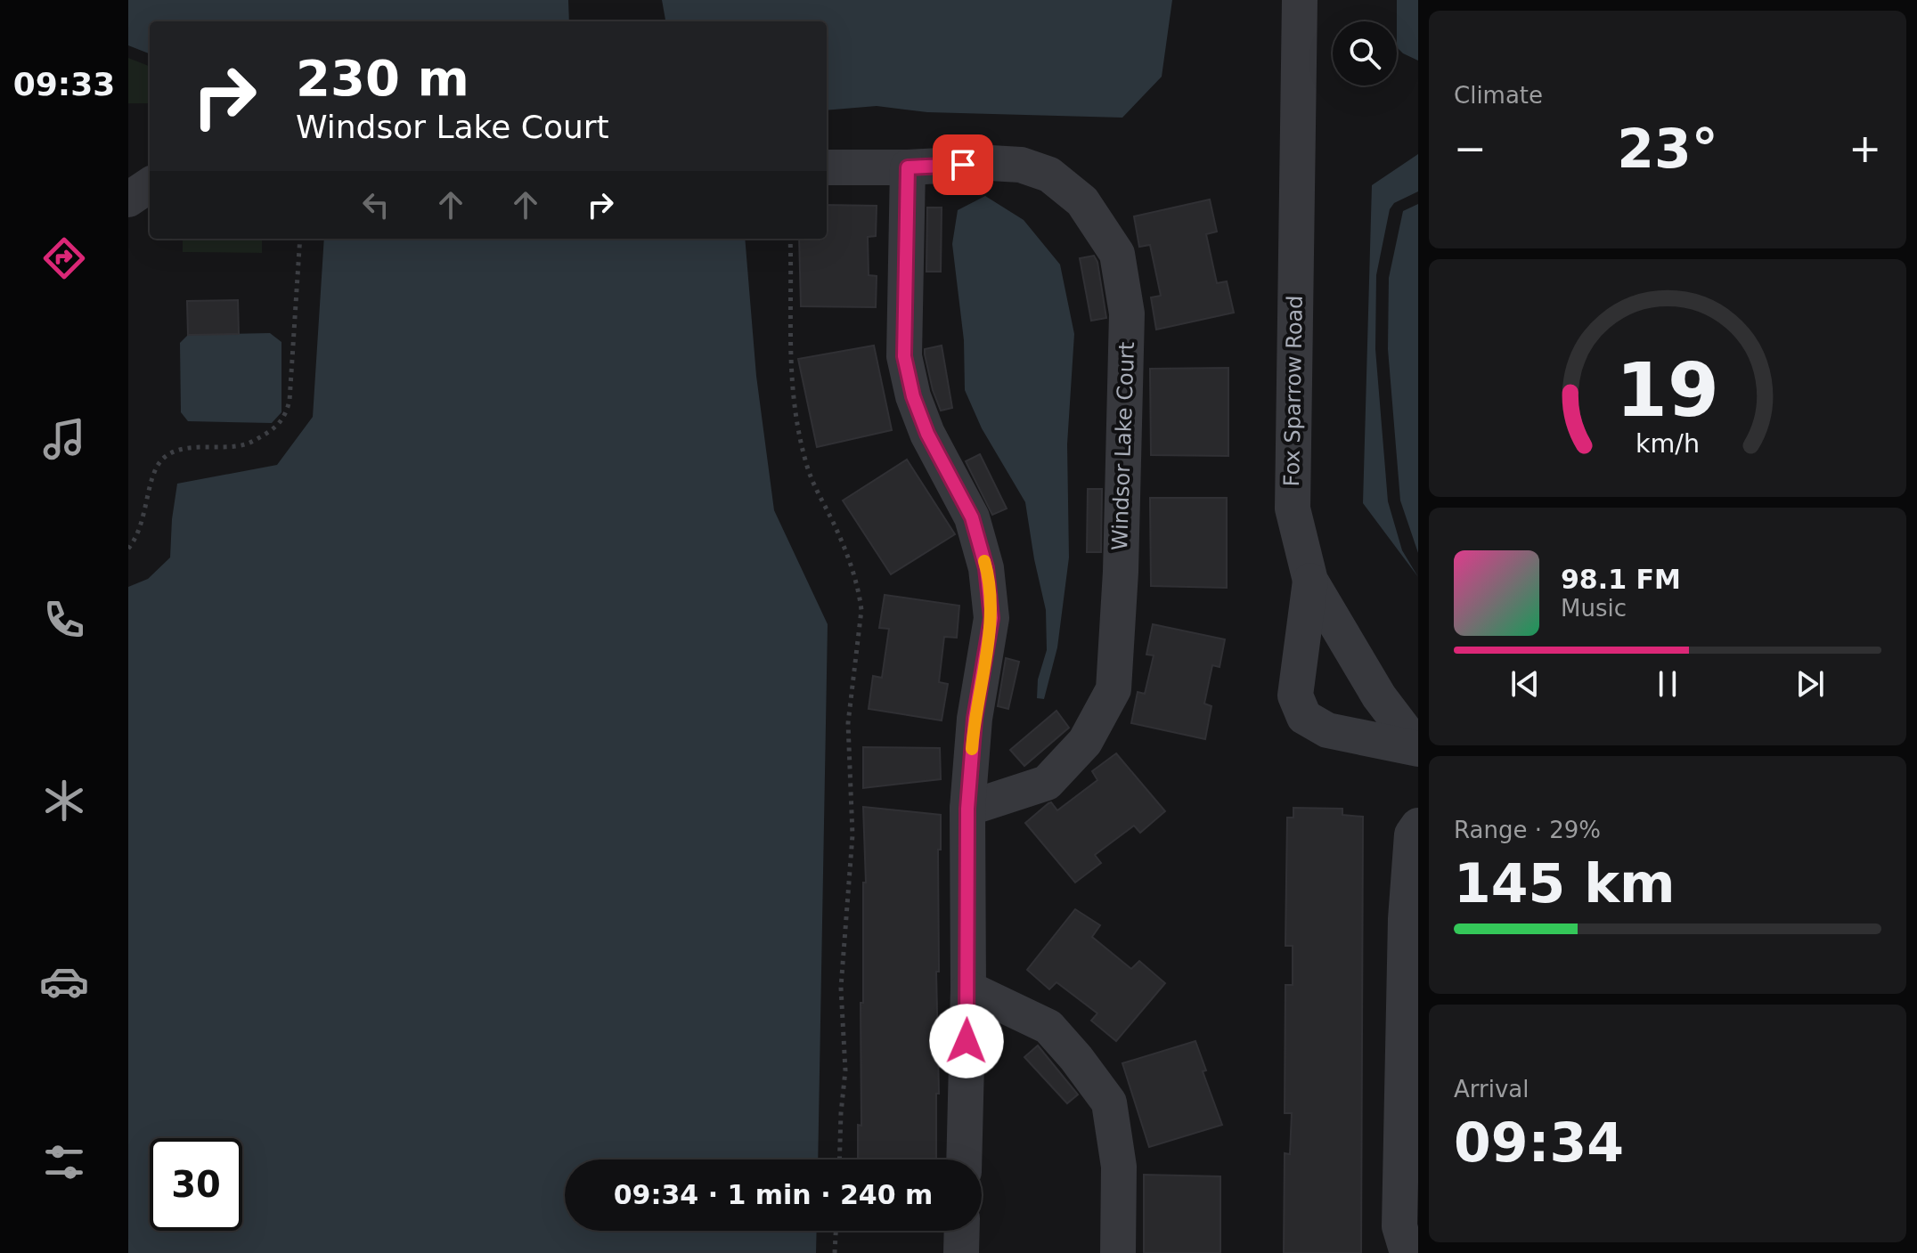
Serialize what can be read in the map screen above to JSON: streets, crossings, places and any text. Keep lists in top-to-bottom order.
{
  "streets": {
    "street": ["Fox Sparrow Road", "Windsor Lake Court"]
  },
  "page": {
    "tabs": "09:33",
    "tile": [
      "Climate",
      ["Range · 29%", "145 km"],
      ["Arrival", "09:34"]
    ],
    "turn": ["230 m", "Windsor Lake Court"],
    "heat": ["−", "23°", "+"],
    "song": ["98.1 FM", "Music"],
    "limit": "30",
    "trip": "09:34 · 1 min · 240 m",
    "gauge": ["19", "km/h"]
  }
}
